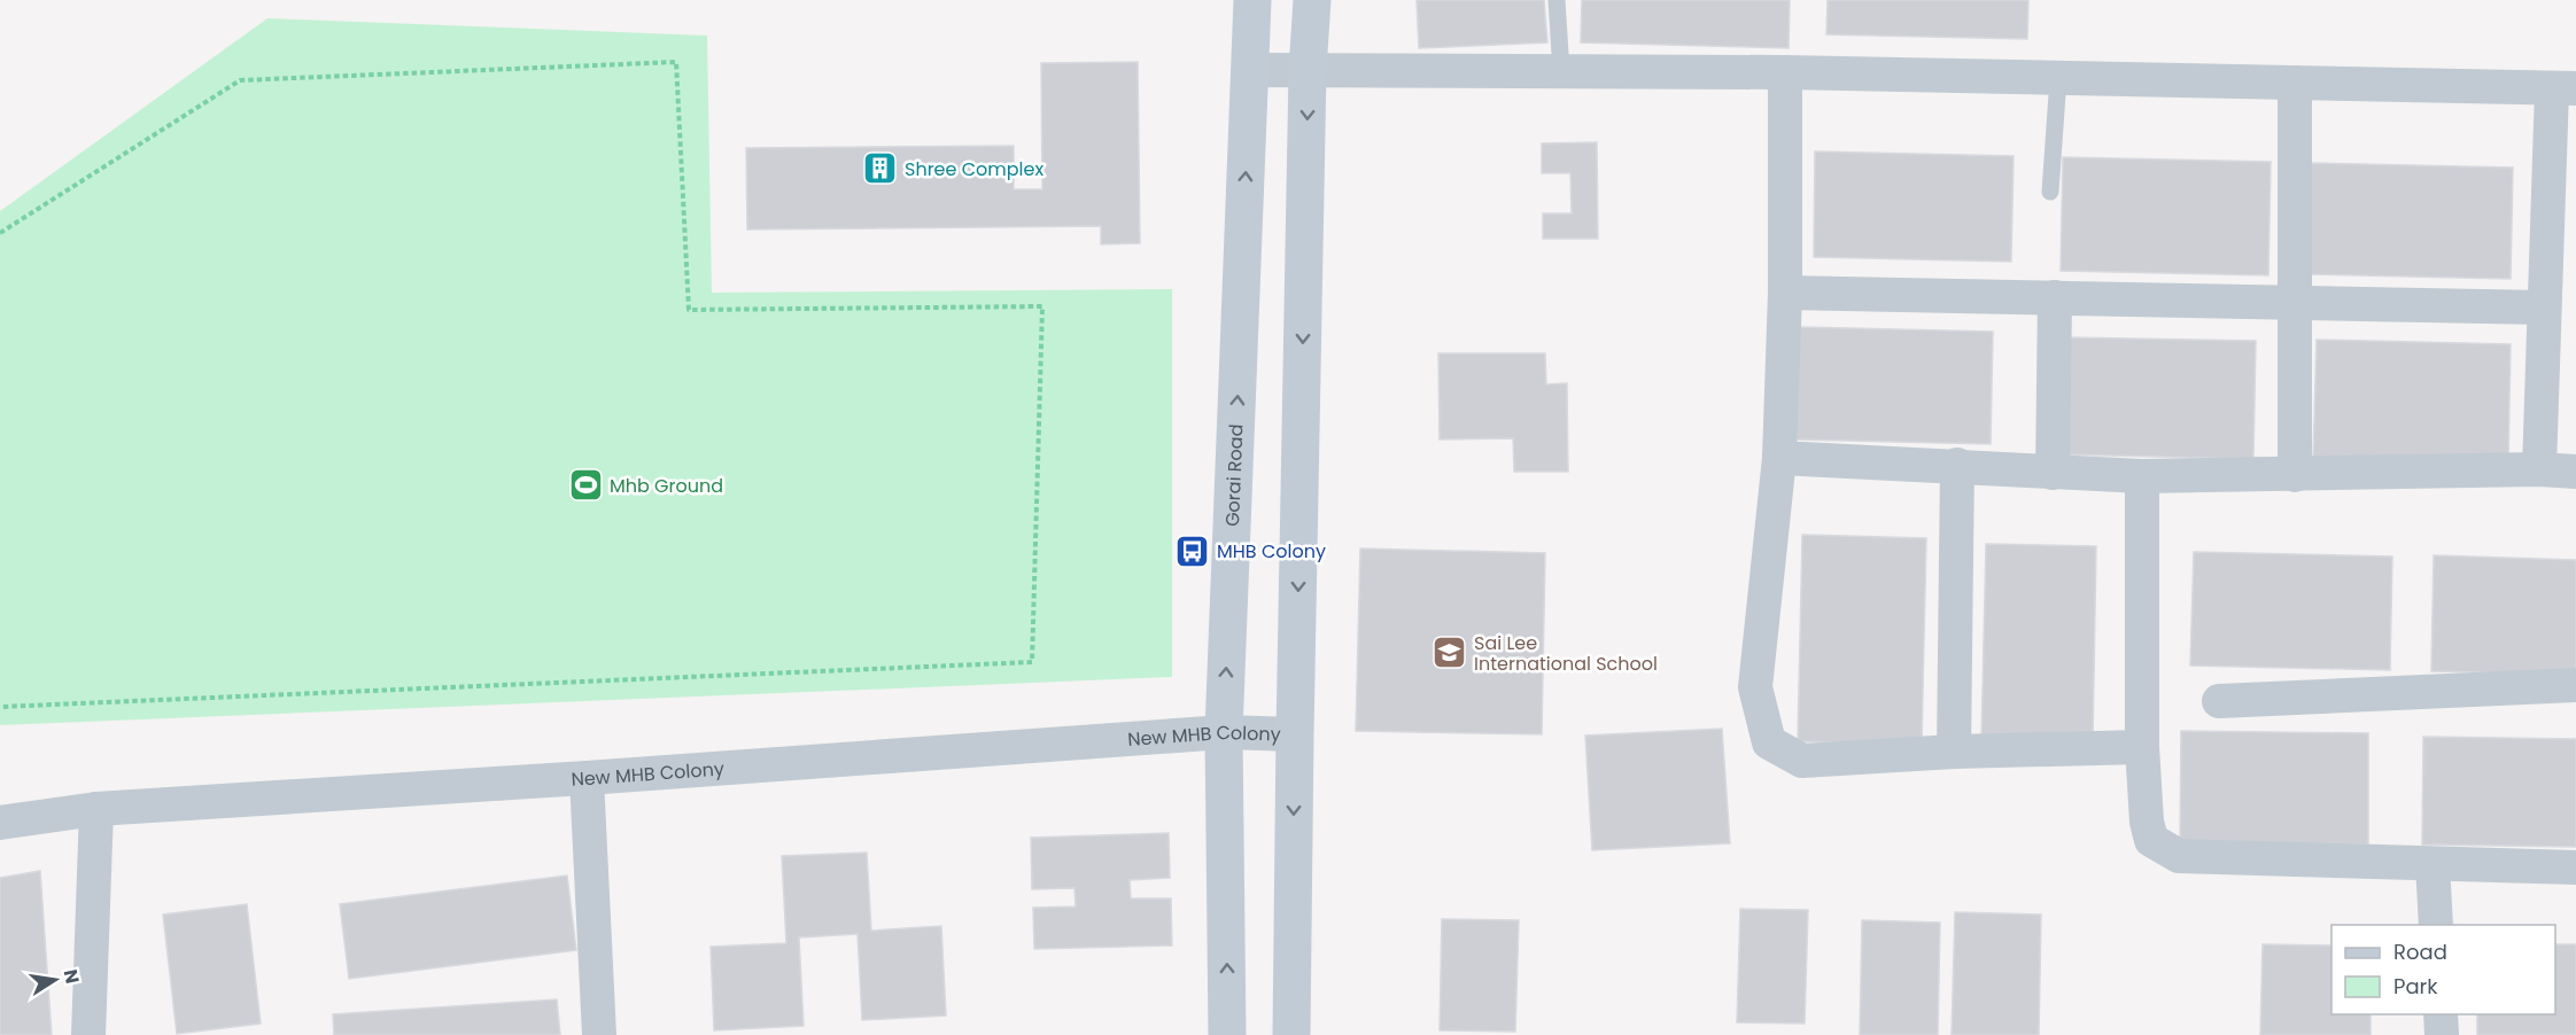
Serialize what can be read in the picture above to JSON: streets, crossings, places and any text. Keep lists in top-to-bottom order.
{
  "streets": {
    "main road": ["Gorai Road"],
    "street": ["New MHB Colony"]
  },
  "crossings": [
    ["Gorai Road", "New MHB Colony"]
  ],
  "places": {
    "building": ["Shree Complex"],
    "sports": ["Mhb Ground"],
    "bus stop": ["MHB Colony"],
    "school or university": ["Sai Lee International School"]
  },
  "legend": ["Road", "Park"],
  "north": "right"
}
